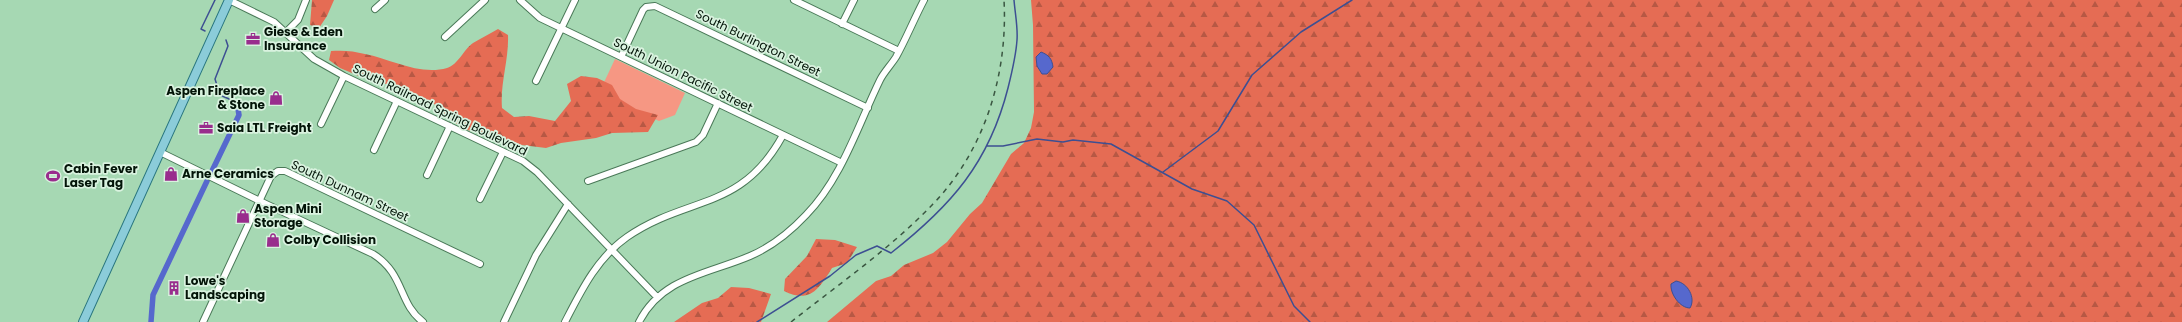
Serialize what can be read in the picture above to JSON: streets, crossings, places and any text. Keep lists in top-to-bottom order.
{
  "streets": {
    "street": [
      "South Burlington Street",
      "South Union Pacific Street",
      "South Railroad Spring Boulevard",
      "South Dunnam Street"
    ]
  },
  "crossings": [
    ["South Burlington Street", "South Union Pacific Street"]
  ],
  "places": {
    "office": ["Giese & Eden Insurance", "Saia LTL Freight"],
    "shop": [
      "Aspen Fireplace & Stone",
      "Arne Ceramics",
      "Aspen Mini Storage",
      "Colby Collision"
    ],
    "sports": ["Cabin Fever Laser Tag"],
    "building": ["Lowe's Landscaping"]
  }
}
